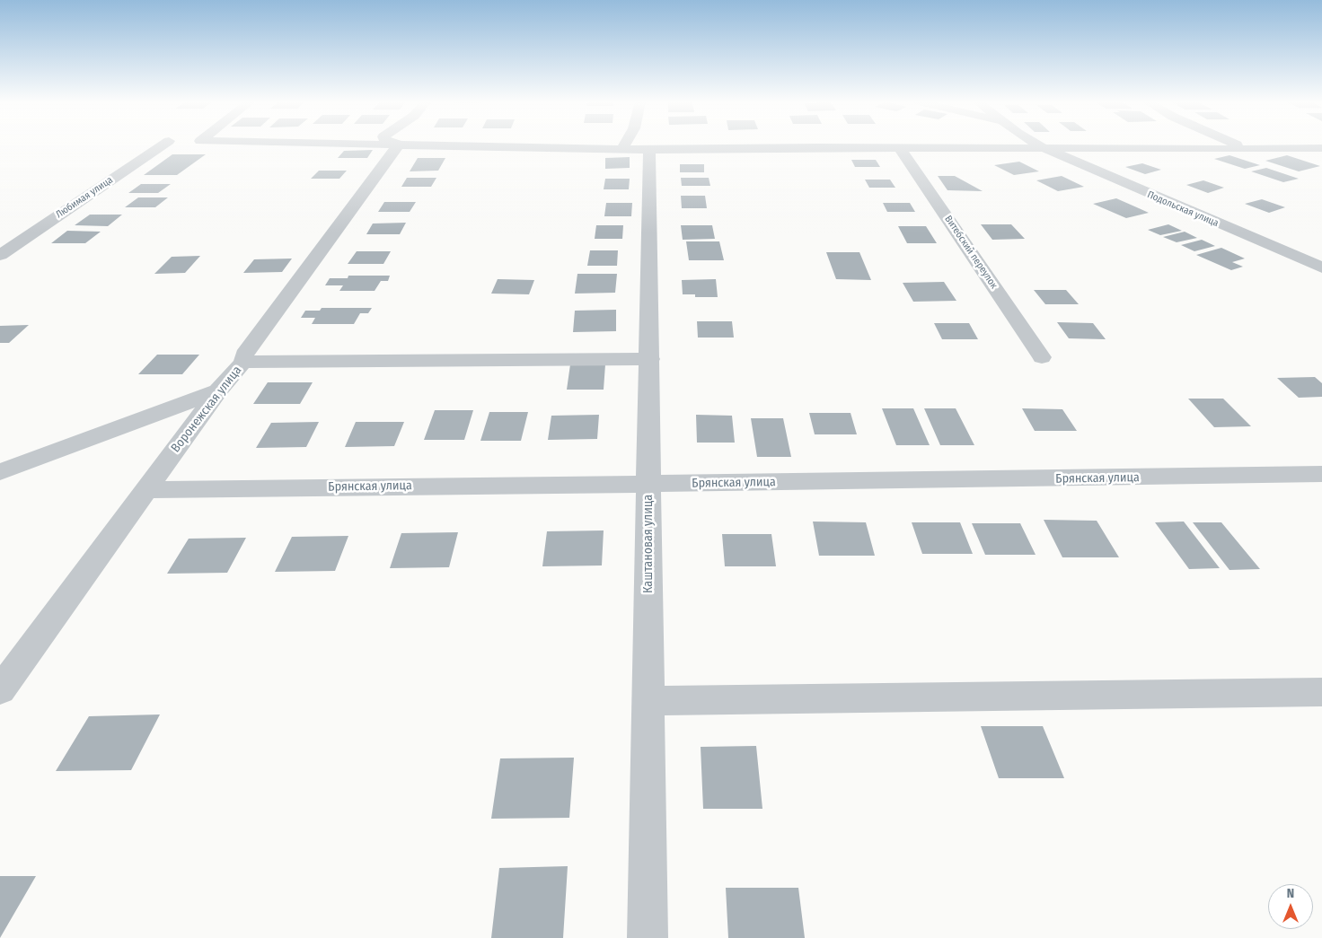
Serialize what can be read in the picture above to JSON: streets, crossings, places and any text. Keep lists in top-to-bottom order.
{
  "streets": {
    "street": [
      "Любимая улица",
      "Подольская улица",
      "Витебский переулок",
      "Воронежская улица",
      "Брянская улица",
      "Каштановая улица"
    ]
  },
  "crossings": [
    ["Воронежская улица", "Брянская улица"],
    ["Брянская улица", "Каштановая улица"]
  ],
  "north": "top"
}
